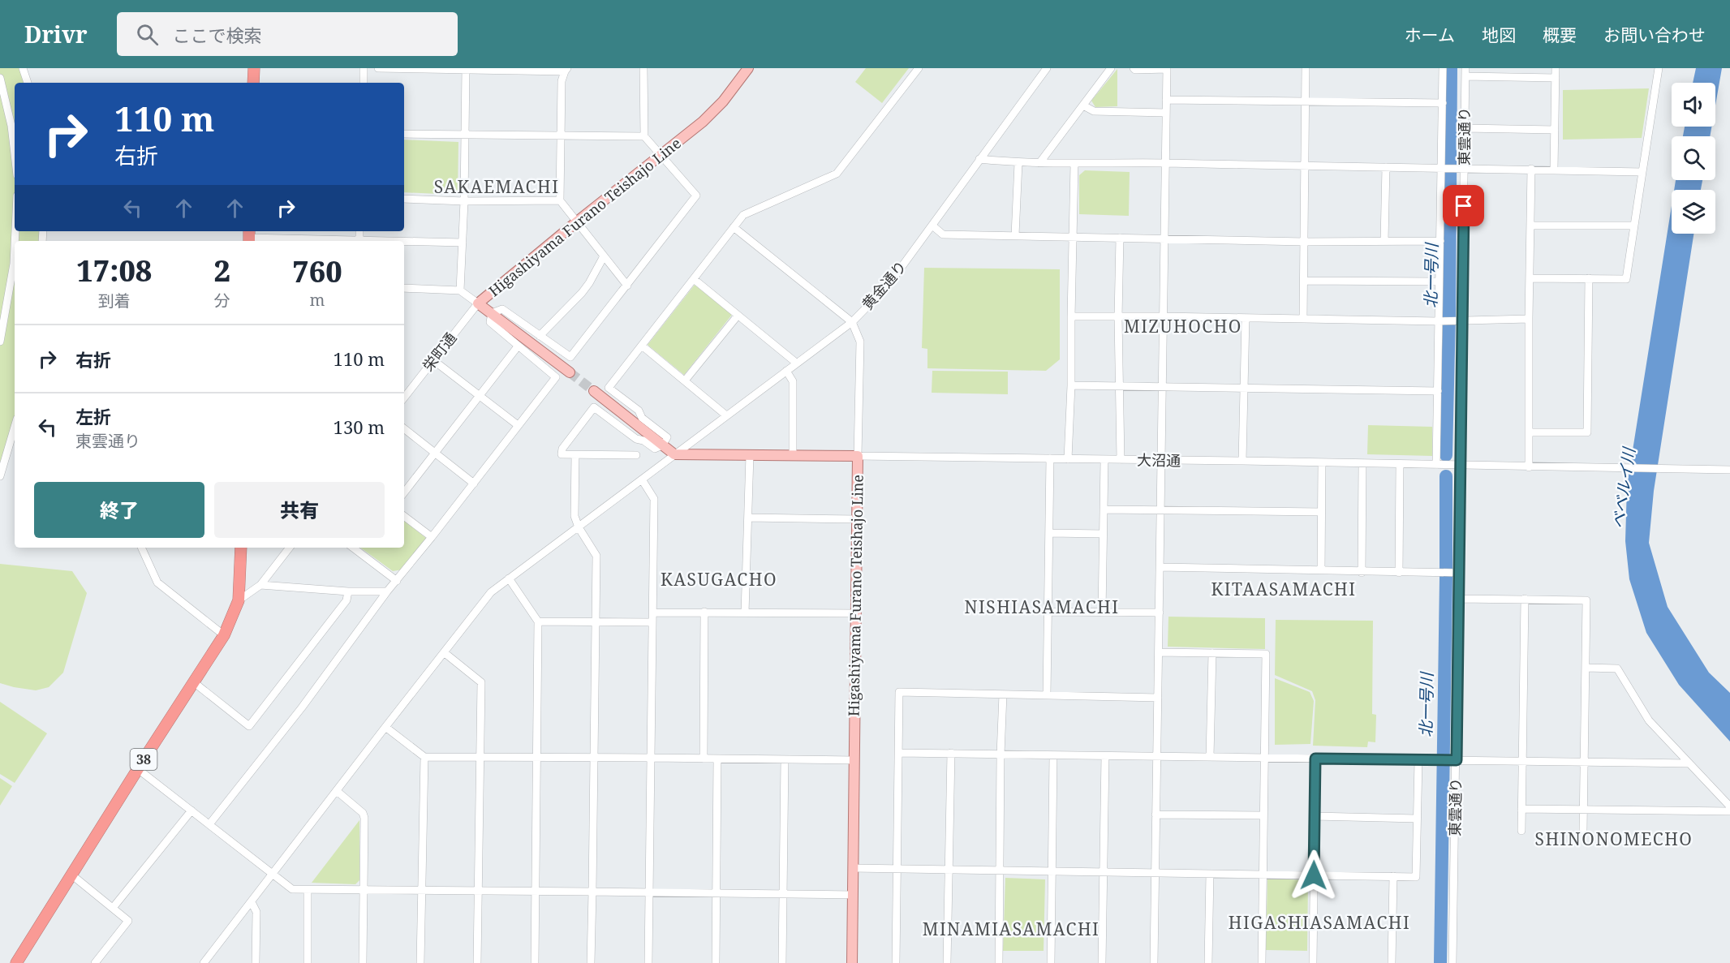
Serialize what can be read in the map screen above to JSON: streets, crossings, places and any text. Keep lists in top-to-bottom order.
{
  "streets": {
    "highway": ["38"],
    "main road": ["Higashiyama Furano Teishajo Line"],
    "street": [
      "東雲通り",
      "黄金通り",
      "栄町通",
      "大沼通"
    ]
  },
  "crossings": [
    ["東雲通り", "大沼通"],
    ["Higashiyama Furano Teishajo Line", "黄金通り"],
    ["Higashiyama Furano Teishajo Line", "栄町通"],
    ["Higashiyama Furano Teishajo Line", "大沼通"]
  ],
  "districts": [
    "SAKAEMACHI",
    "MIZUHOCHO",
    "KASUGACHO",
    "KITAASAMACHI",
    "NISHIASAMACHI",
    "SHINONOMECHO",
    "HIGASHIASAMACHI",
    "MINAMIASAMACHI"
  ],
  "water": ["北一号川", "ベベルイ川"],
  "page": {
    "header": "Drivr",
    "search": "ここで検索",
    "nav": [
      "ホーム",
      "地図",
      "概要",
      "お問い合わせ"
    ],
    "turn": ["110 m", "右折"],
    "eta": [
      "17:08",
      "到着",
      "2",
      "分",
      "760",
      "m"
    ],
    "list": [
      {
        "name": "右折",
        "value": "110 m"
      },
      {
        "name": "左折",
        "note": "東雲通り",
        "value": "130 m"
      }
    ],
    "buttons": ["終了", "共有"]
  }
}
